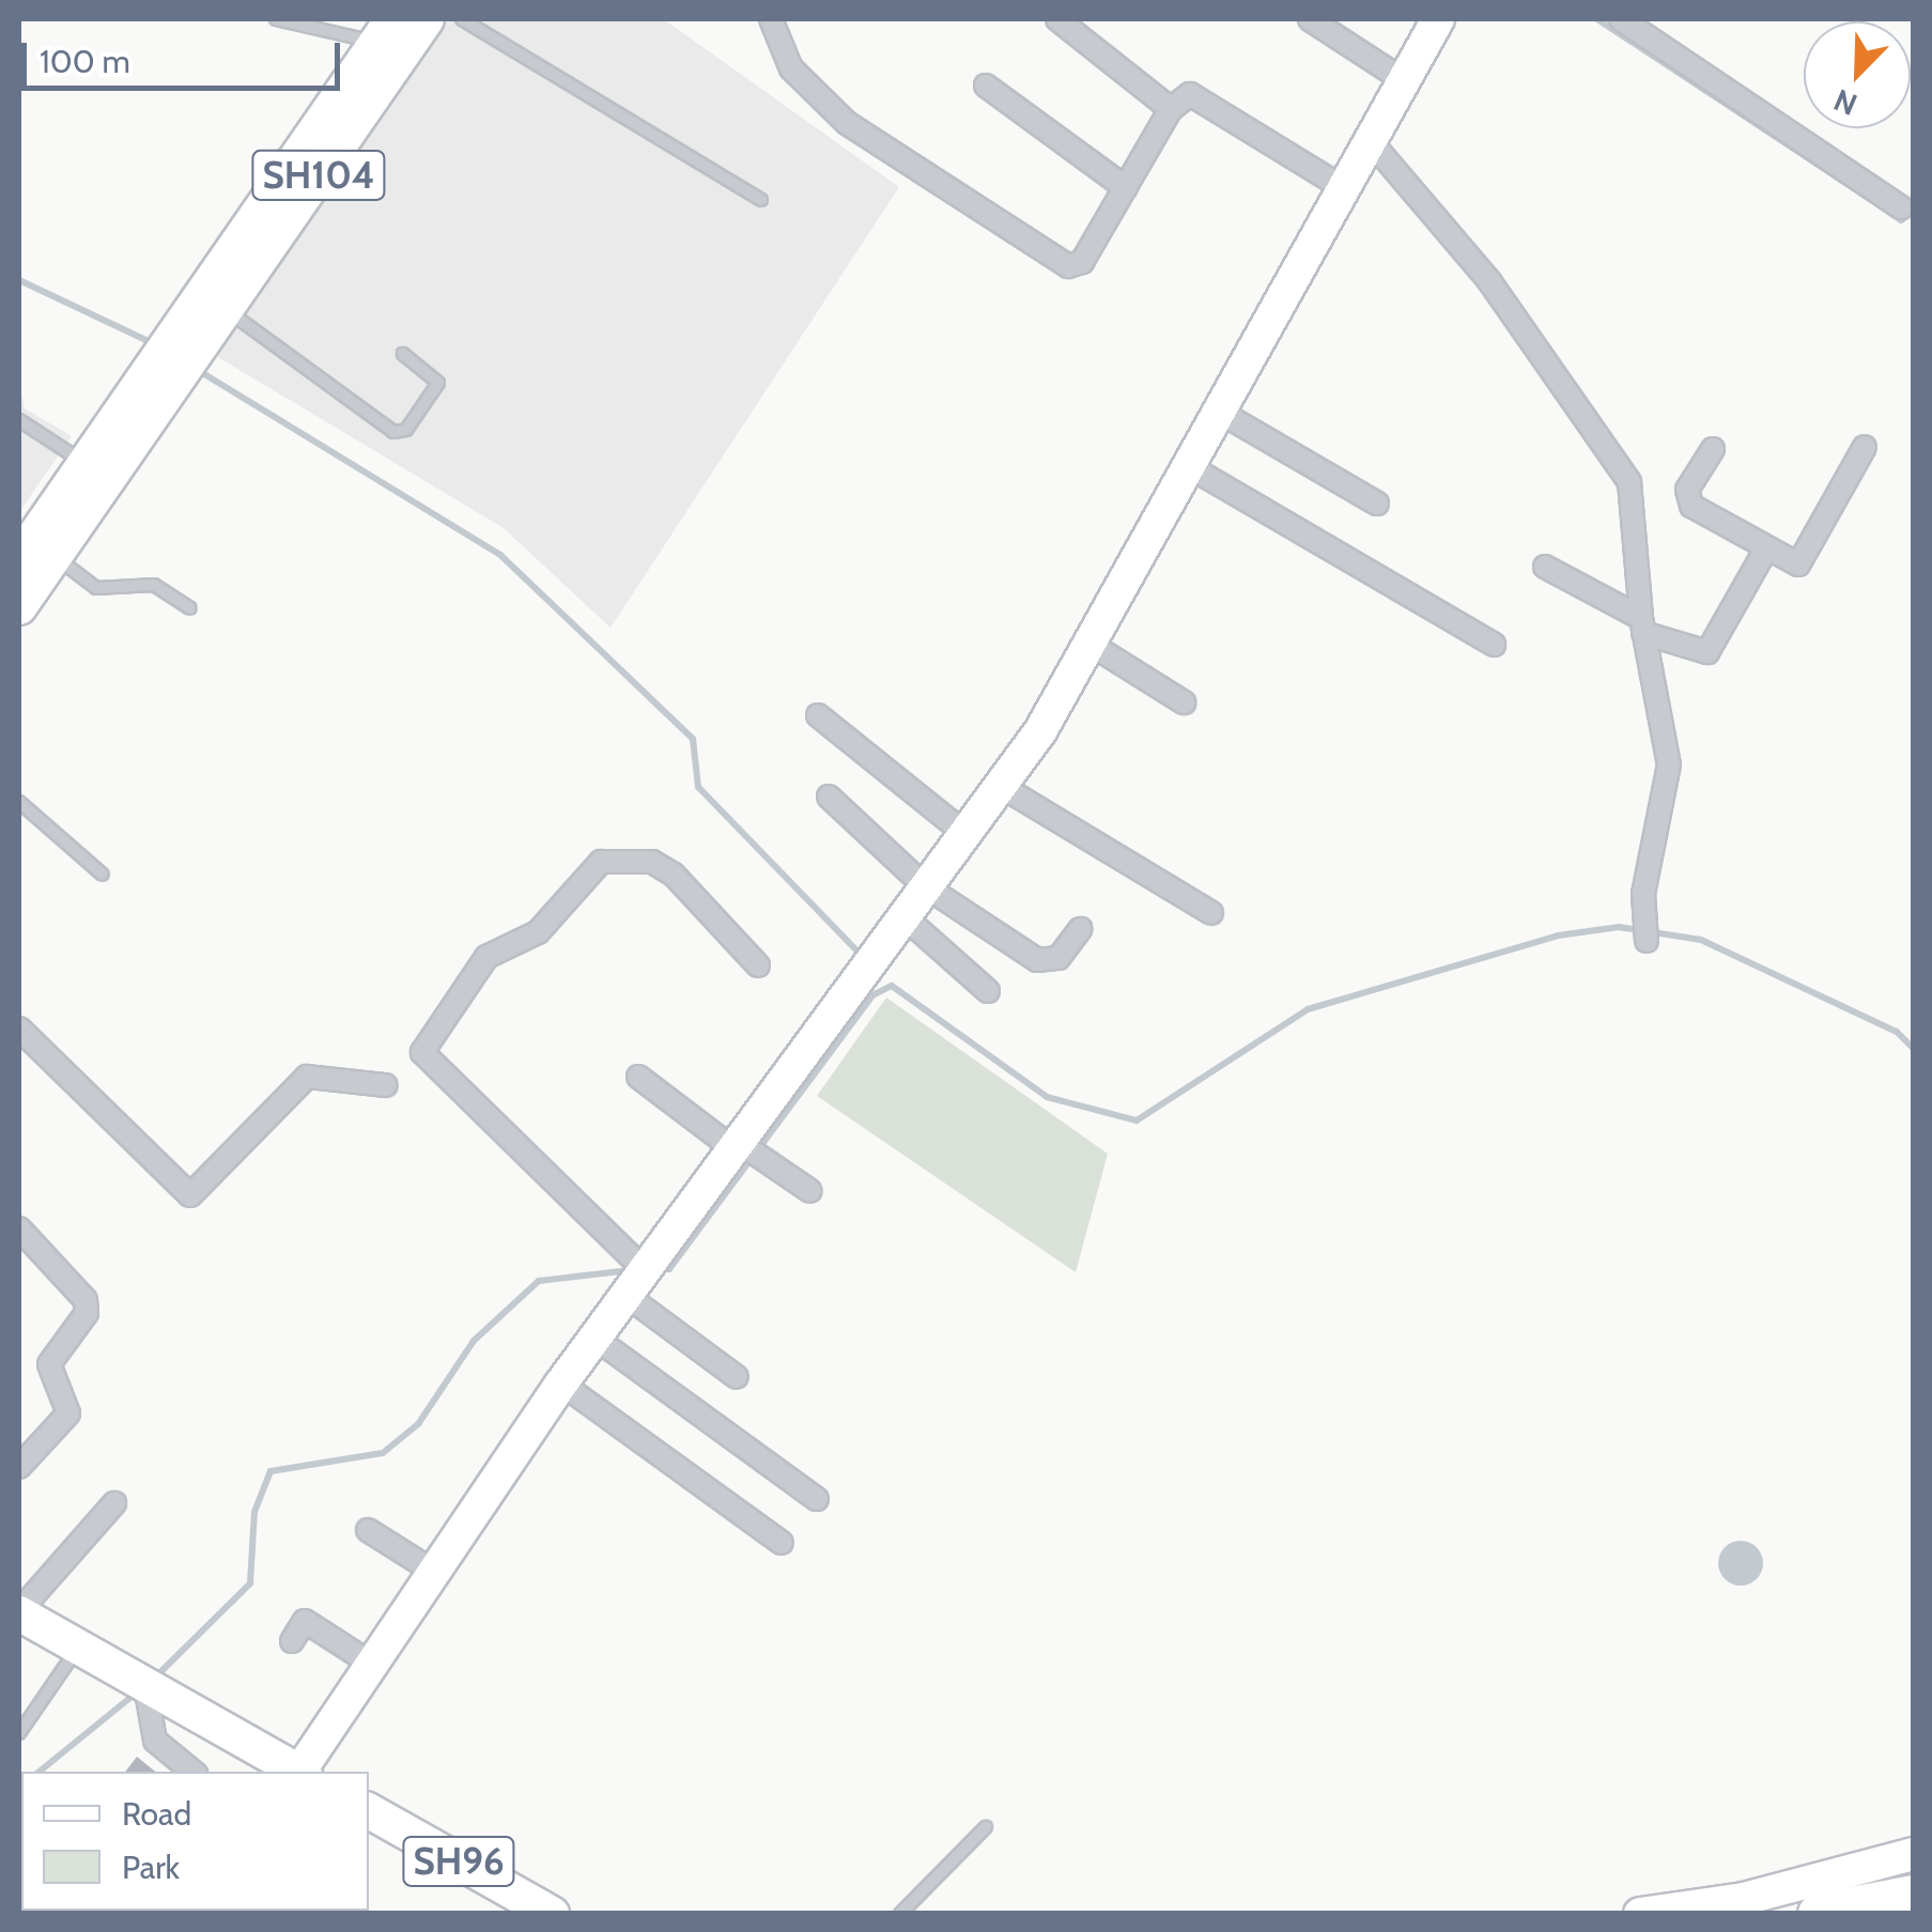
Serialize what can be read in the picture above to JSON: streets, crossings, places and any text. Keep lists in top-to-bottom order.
{
  "streets": {
    "main road": ["SH104", "SH96"]
  },
  "legend": ["Road", "Park"],
  "scale_bar": "100 m",
  "north": "bottom left"
}
